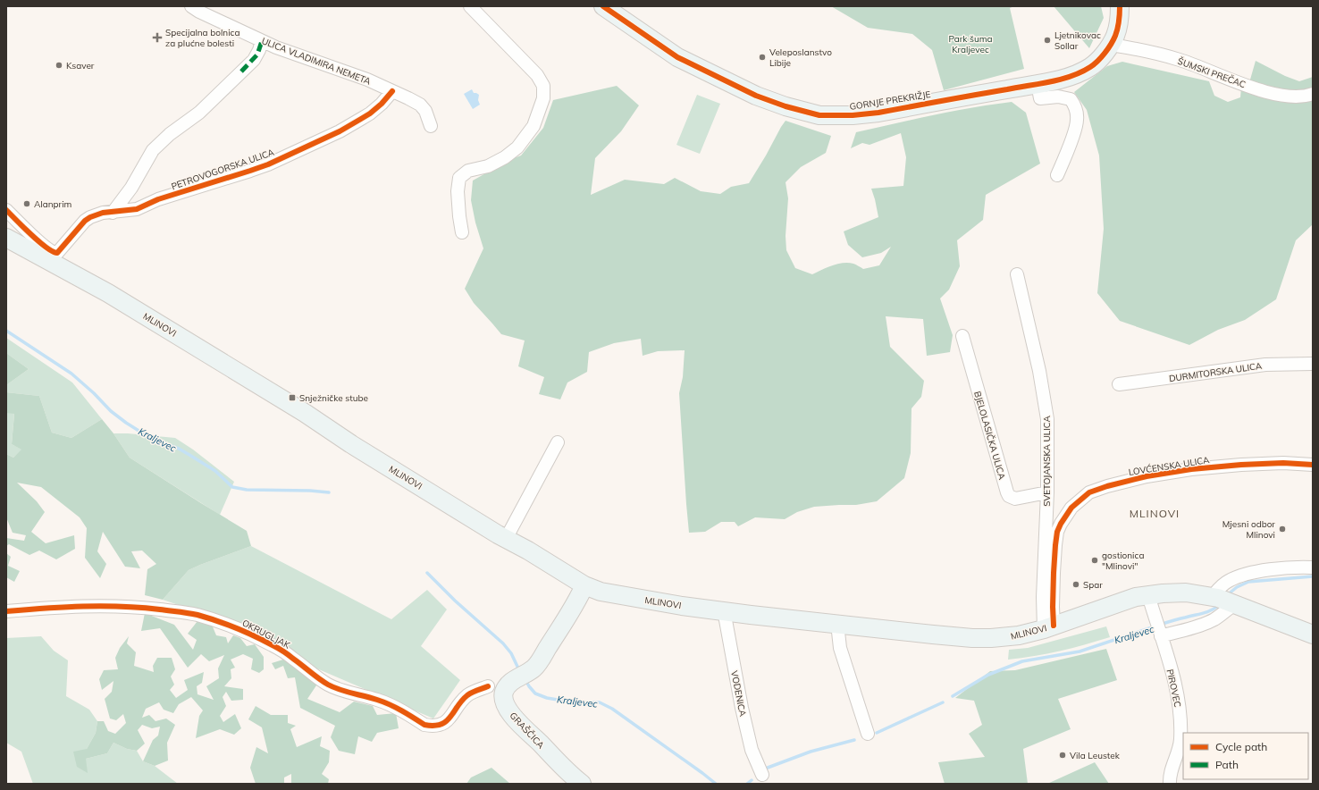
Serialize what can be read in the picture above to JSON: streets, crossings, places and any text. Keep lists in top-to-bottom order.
{
  "streets": {
    "main road": ["GORNJE PREKRIŽJE", "MLINOVI", "GRAŠČICA"],
    "street": [
      "ULICA VLADIMIRA NEMETA",
      "ŠUMSKI PREČAC",
      "PETROVOGORSKA ULICA",
      "DURMITORSKA ULICA",
      "BJELOLASIČKA ULICA",
      "SVETOJANSKA ULICA",
      "LOVĆENSKA ULICA",
      "OKRUGLJAK",
      "PIROVEC",
      "VODENICA"
    ]
  },
  "crossings": [
    ["ULICA VLADIMIRA NEMETA", "PETROVOGORSKA ULICA"],
    ["ŠUMSKI PREČAC", "GORNJE PREKRIŽJE"],
    ["MLINOVI", "SVETOJANSKA ULICA"],
    ["MLINOVI", "LOVĆENSKA ULICA"],
    ["MLINOVI", "PIROVEC"],
    ["MLINOVI", "VODENICA"],
    ["MLINOVI", "GRAŠČICA"],
    ["BJELOLASIČKA ULICA", "SVETOJANSKA ULICA"],
    ["SVETOJANSKA ULICA", "LOVĆENSKA ULICA"]
  ],
  "districts": ["MLINOVI"],
  "water": ["Kraljevec"],
  "parks": ["Park šuma Kraljevec"],
  "places": {
    "health": ["Specijalna bolnica za plućne bolesti"],
    "other": [
      "Ljetnikovac Sollar",
      "Veleposlanstvo Libije",
      "Ksaver",
      "Alanprim",
      "Mjesni odbor Mlinovi",
      "gostionica \"Mlinovi\"",
      "Spar",
      "Vila Leustek"
    ],
    "transit": ["Snježničke stube"]
  },
  "legend": ["Cycle path", "Path"]
}
